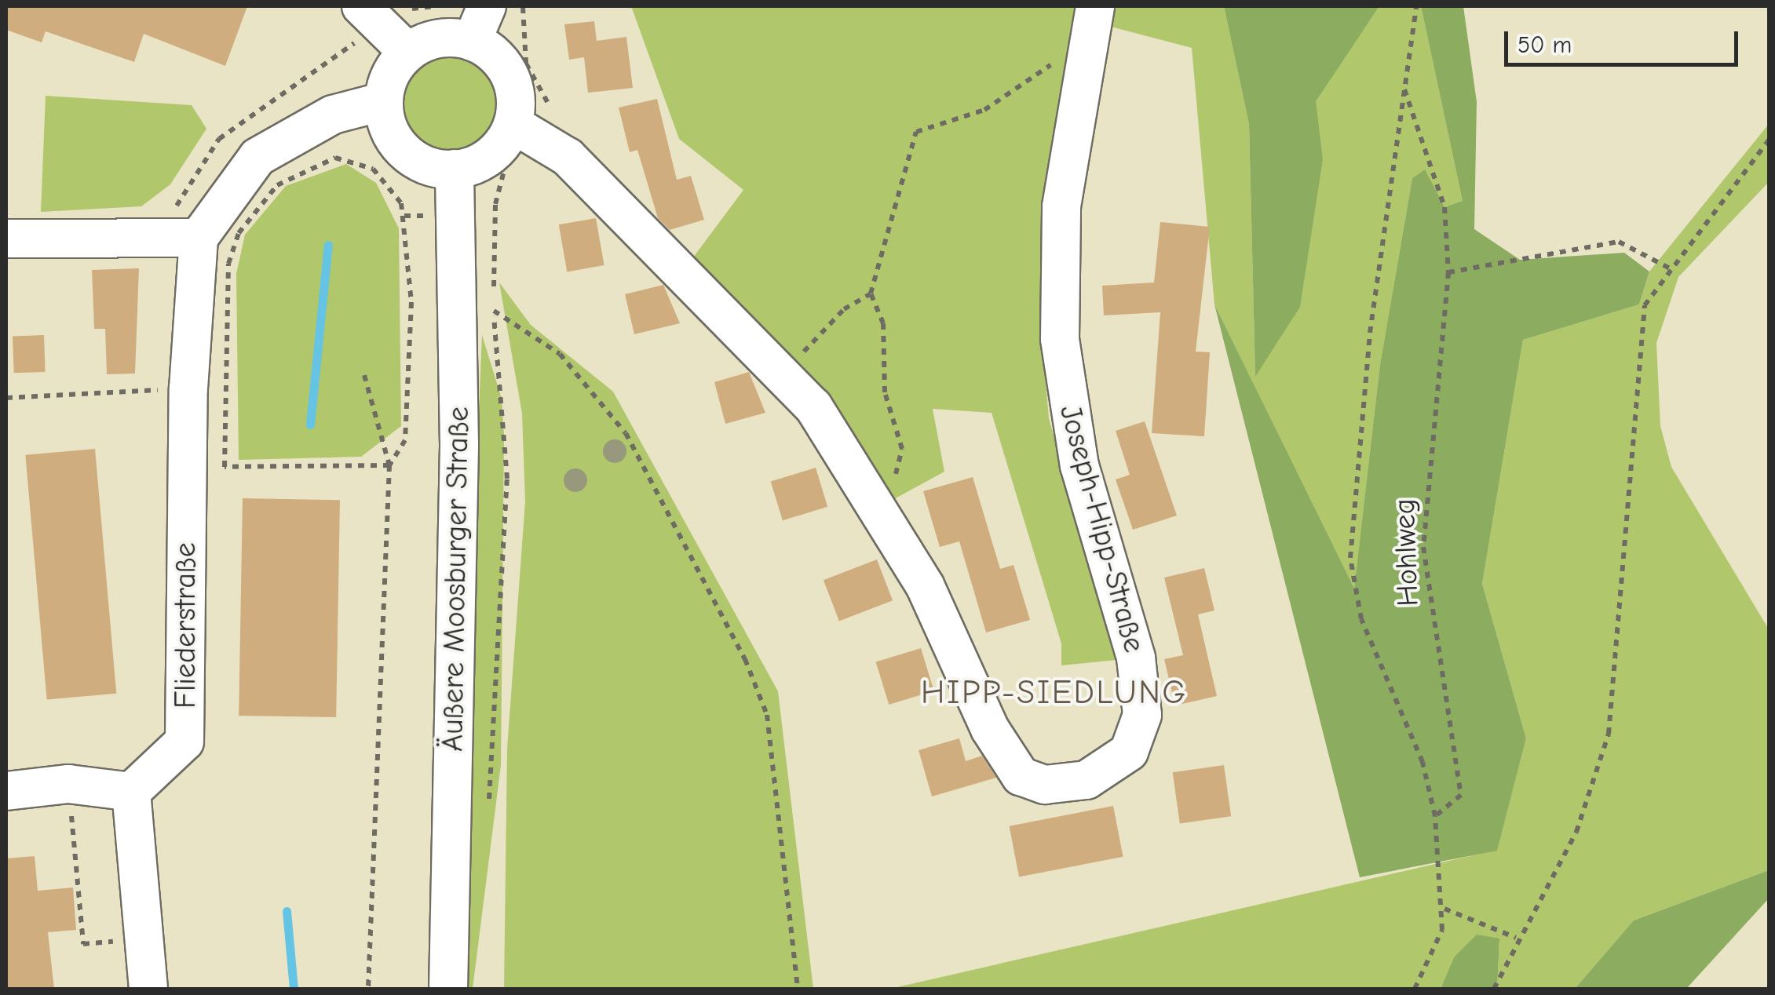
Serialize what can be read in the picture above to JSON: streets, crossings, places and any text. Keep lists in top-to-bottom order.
{
  "streets": {
    "street": ["Joseph-Hipp-Straße", "Äußere Moosburger Straße", "Fliederstraße"],
    "path": ["Hohlweg"]
  },
  "crossings": [
    ["Joseph-Hipp-Straße", "Äußere Moosburger Straße"]
  ],
  "districts": ["HIPP-SIEDLUNG"],
  "scale_bar": "50 m"
}
